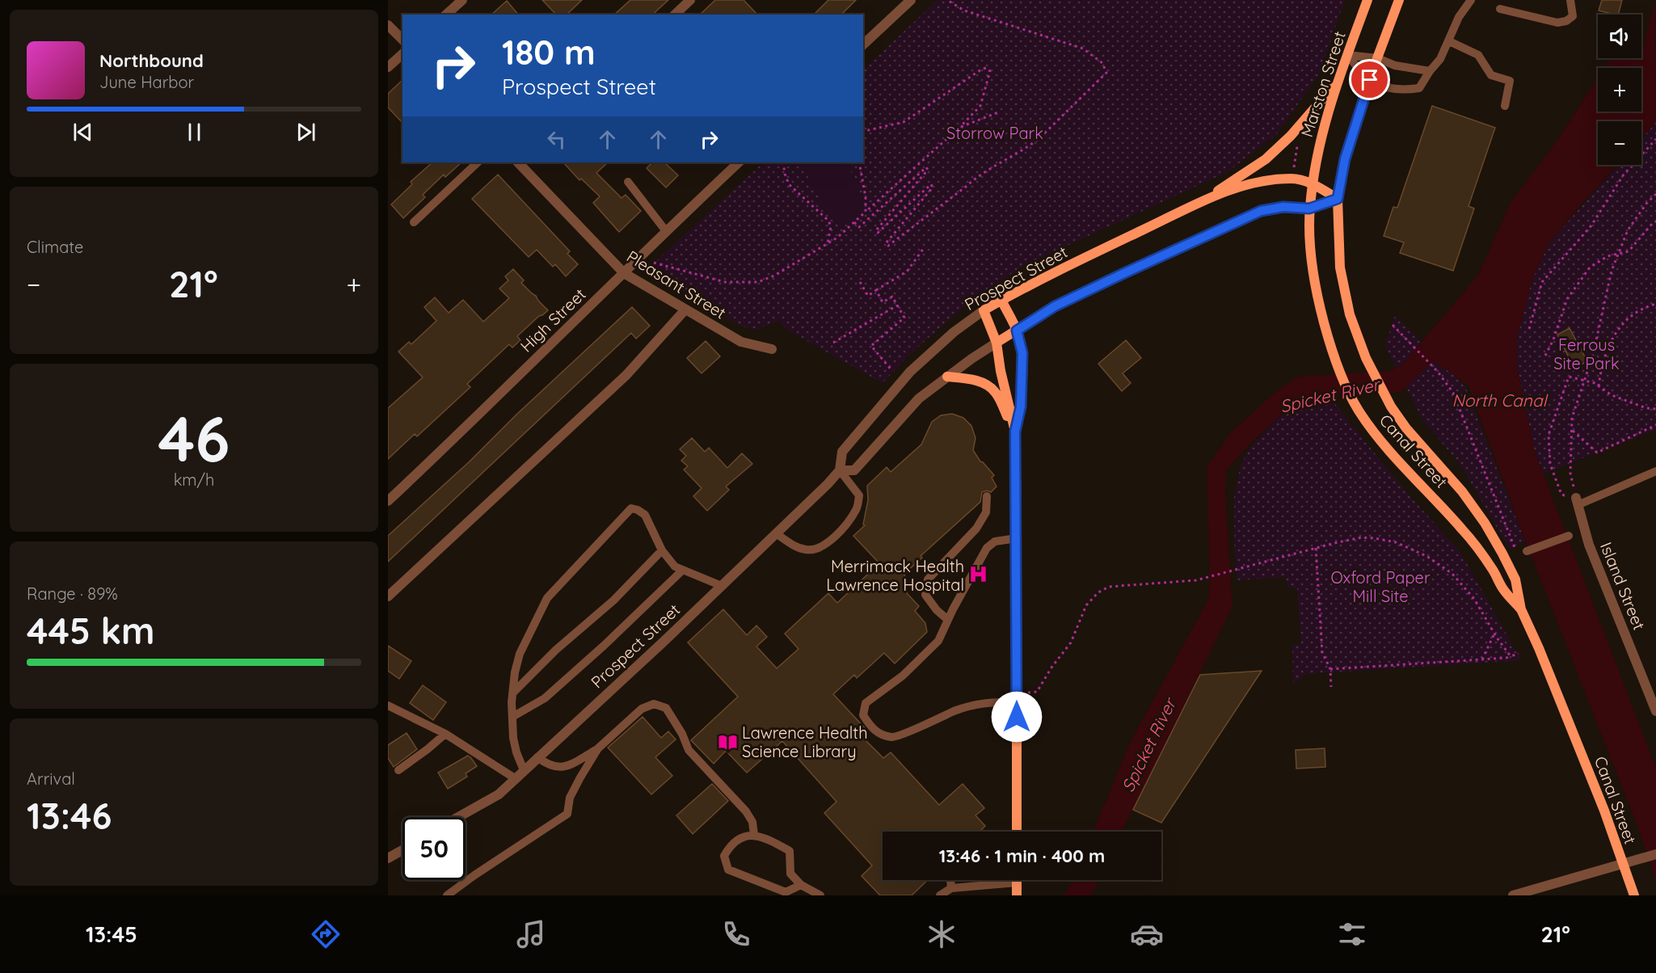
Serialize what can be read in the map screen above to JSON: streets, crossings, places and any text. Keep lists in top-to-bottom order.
{
  "streets": {
    "main road": ["Marston Street", "Prospect Street", "Canal Street"],
    "street": ["Pleasant Street", "High Street", "Island Street"]
  },
  "crossings": [
    ["Marston Street", "Prospect Street"],
    ["Marston Street", "Canal Street"],
    ["Prospect Street", "Canal Street"],
    ["Pleasant Street", "High Street"]
  ],
  "water": ["Spicket River", "North Canal"],
  "parks": ["Storrow Park", "Ferrous Site Park", "Oxford Paper Mill Site"],
  "places": {
    "hospital": ["Merrimack Health Lawrence Hospital"],
    "library": ["Lawrence Health Science Library"]
  },
  "page": {
    "map_buttons": ["+", "−"],
    "turn": ["180 m", "Prospect Street"],
    "song": ["Northbound", "June Harbor"],
    "tile": [
      "Climate",
      ["46", "km/h"],
      ["Range · 89%", "445 km"],
      ["Arrival", "13:46"]
    ],
    "heat": ["−", "21°", "+"],
    "limit": "50",
    "trip": "13:46 · 1 min · 400 m",
    "tabs": ["13:45", "21°"]
  }
}
